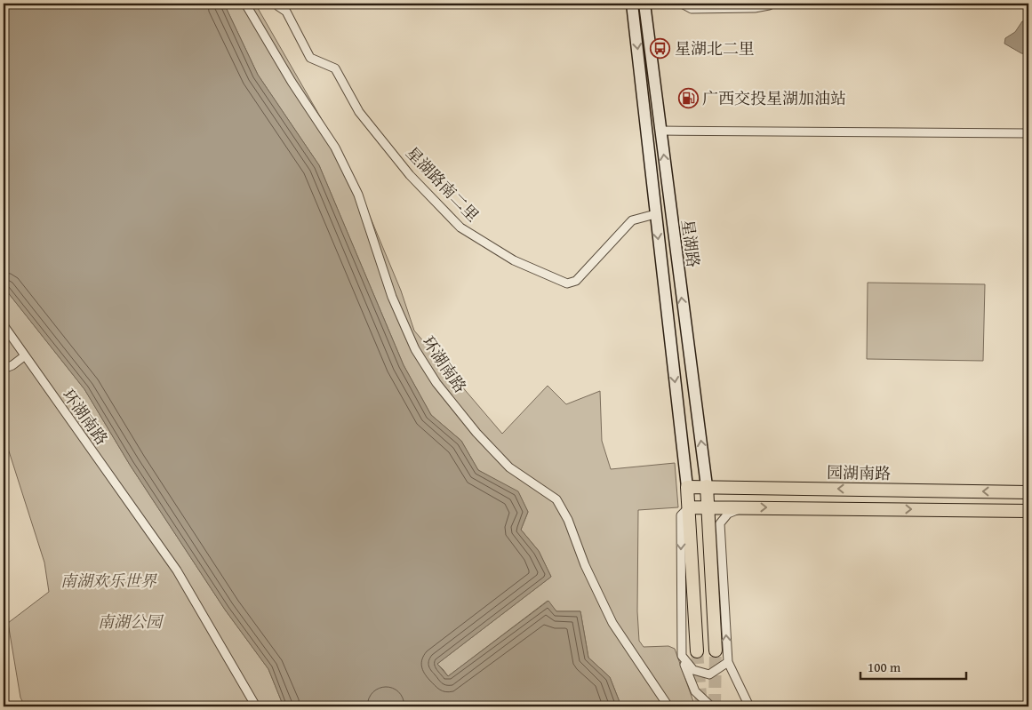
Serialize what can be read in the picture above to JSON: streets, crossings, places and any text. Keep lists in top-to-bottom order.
{
  "streets": {
    "main road": ["星湖路", "园湖南路"],
    "street": ["星湖路南二里", "环湖南路"]
  },
  "crossings": [
    ["星湖路南二里", "星湖路"],
    ["星湖路", "园湖南路"]
  ],
  "parks": ["南湖欢乐世界", "南湖公园"],
  "places": {
    "bus stop": ["星湖北二里"],
    "fuel station": ["广西交投星湖加油站"]
  },
  "scale_bar": "100 m"
}
